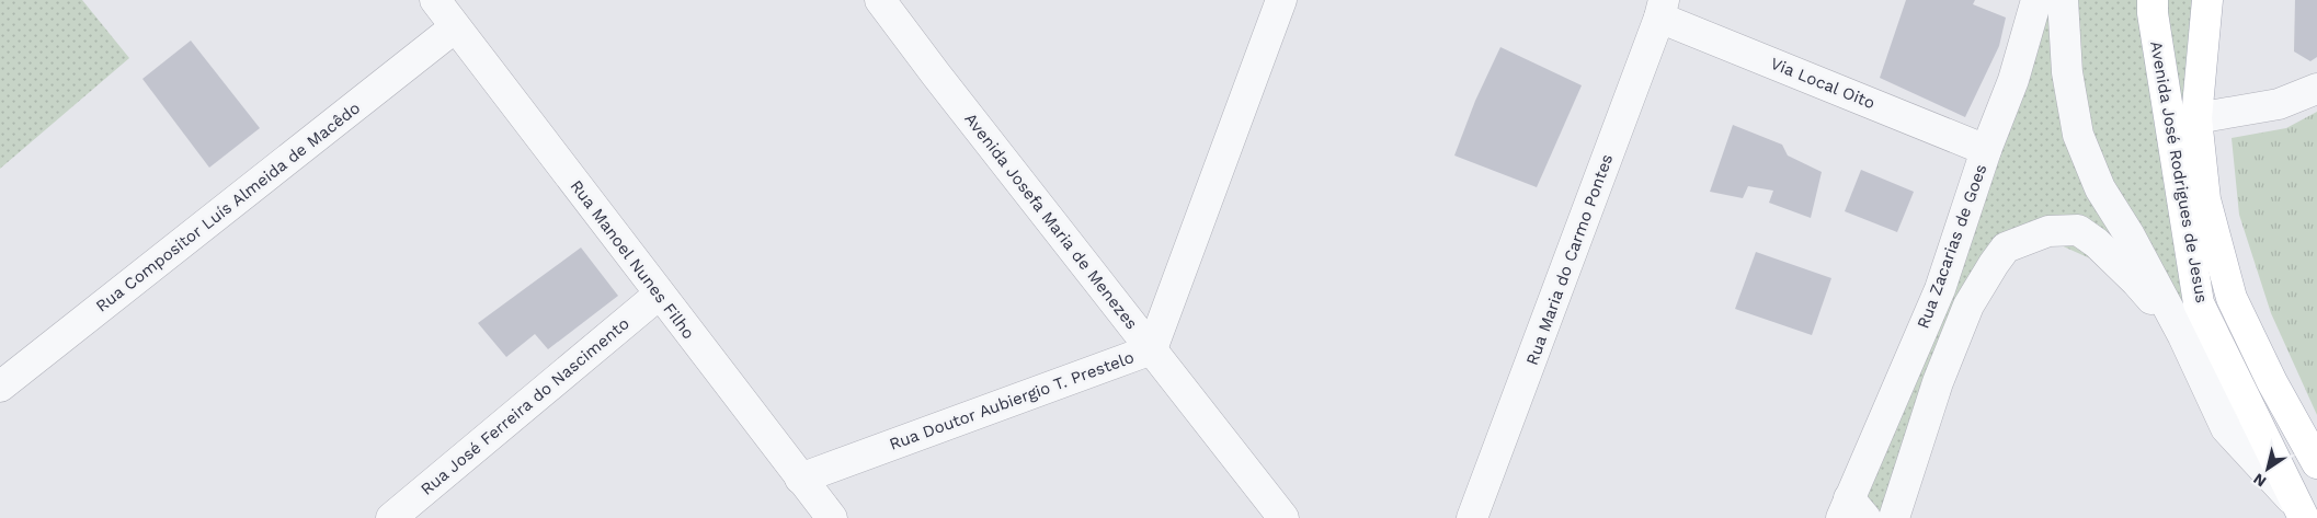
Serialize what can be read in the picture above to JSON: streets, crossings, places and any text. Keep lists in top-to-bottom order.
{
  "streets": {
    "main road": ["Avenida José Rodrigues de Jesus"],
    "street": [
      "Via Local Oito",
      "Rua Compositor Luís Almeida de Macêdo",
      "Avenida Josefa Maria de Menezes",
      "Rua Zacarias de Goes",
      "Rua Manoel Nunes Filho",
      "Rua Maria do Carmo Pontes",
      "Rua Doutor Aubiergio T. Prestelo",
      "Rua José Ferreira do Nascimento"
    ]
  },
  "crossings": [
    ["Via Local Oito", "Rua Zacarias de Goes"],
    ["Via Local Oito", "Rua Maria do Carmo Pontes"],
    ["Rua Compositor Luís Almeida de Macêdo", "Rua Manoel Nunes Filho"],
    ["Avenida Josefa Maria de Menezes", "Rua Doutor Aubiergio T. Prestelo"],
    ["Rua Manoel Nunes Filho", "Rua Doutor Aubiergio T. Prestelo"],
    ["Rua Manoel Nunes Filho", "Rua José Ferreira do Nascimento"]
  ],
  "north": "bottom left"
}
